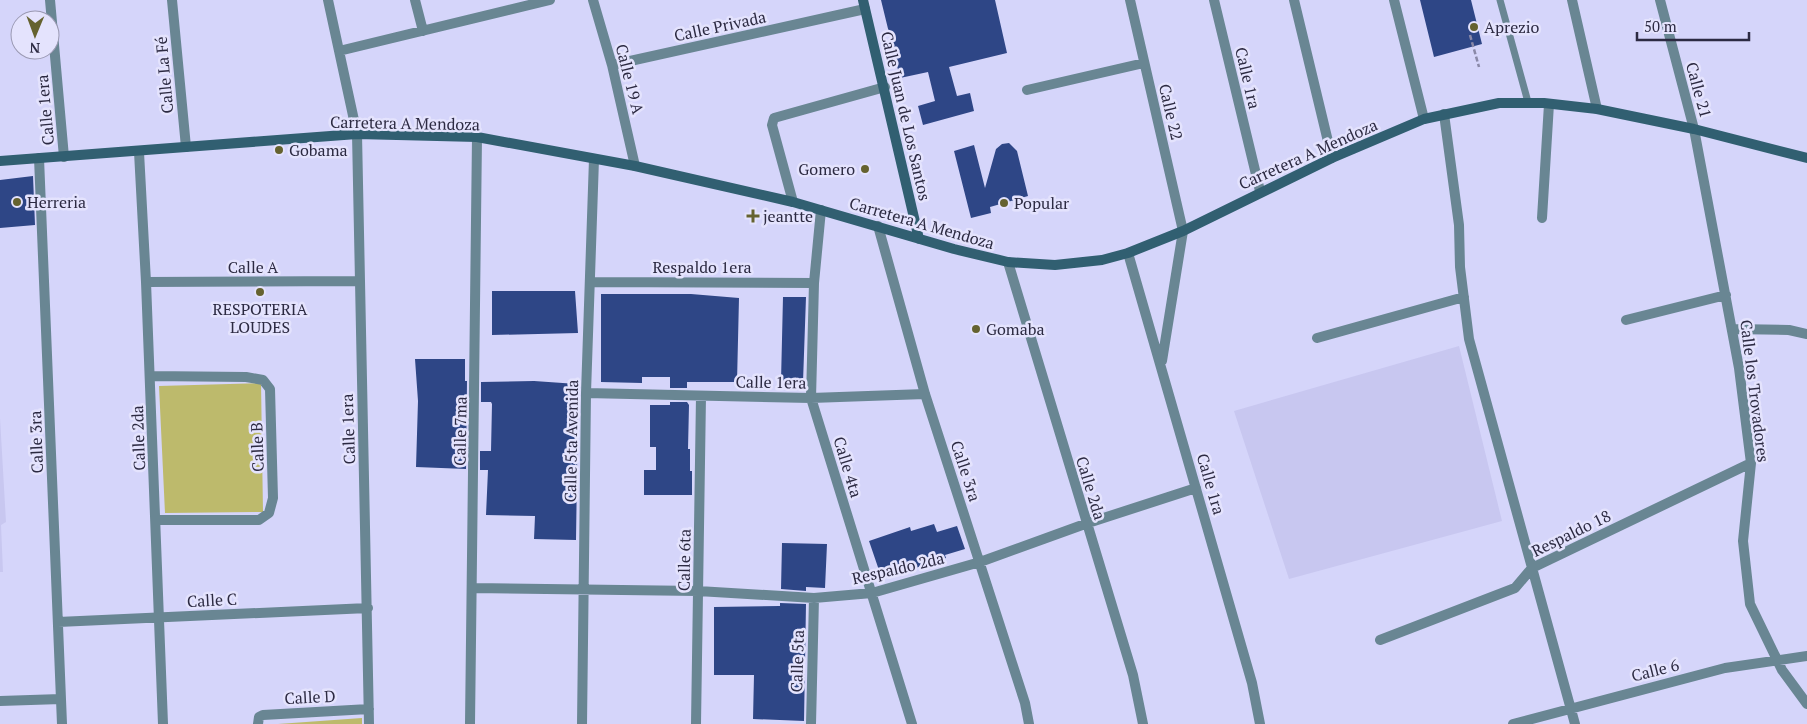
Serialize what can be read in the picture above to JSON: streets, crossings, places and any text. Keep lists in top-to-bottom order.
{
  "streets": {
    "street": [
      "Calle Privada",
      "Calle La Fé",
      "Calle 1ra",
      "Calle 19 A",
      "Calle 21",
      "Calle 1era",
      "Calle 22",
      "Calle Juan de Los Santos",
      "Carretera A Mendoza",
      "Calle A",
      "Respaldo 1era",
      "Calle los Trovadores",
      "Calle 7ma",
      "Calle 2da",
      "Calle 5ta Avenida",
      "Calle 3ra",
      "Calle B",
      "Calle 4ta",
      "Respaldo 18",
      "Calle 6ta",
      "Respaldo 2da",
      "Calle C",
      "Calle 5ta",
      "Calle 6",
      "Calle D"
    ]
  },
  "crossings": [
    ["Calle Privada", "Calle 19 A"],
    ["Calle Privada", "Calle Juan de Los Santos"],
    ["Calle La Fé", "Carretera A Mendoza"],
    ["Calle 1ra", "Carretera A Mendoza"],
    ["Calle 1ra", "Respaldo 2da"],
    ["Calle 19 A", "Carretera A Mendoza"],
    ["Calle 21", "Carretera A Mendoza"],
    ["Calle 21", "Calle los Trovadores"],
    ["Calle 1era", "Carretera A Mendoza"],
    ["Calle 1era", "Calle A"],
    ["Calle 1era", "Calle 5ta Avenida"],
    ["Calle 1era", "Calle 3ra"],
    ["Calle 1era", "Calle 4ta"],
    ["Calle 1era", "Calle 6ta"],
    ["Calle 1era", "Calle C"],
    ["Calle 1era", "Calle D"],
    ["Calle 22", "Carretera A Mendoza"],
    ["Calle Juan de Los Santos", "Carretera A Mendoza"],
    ["Carretera A Mendoza", "Calle los Trovadores"],
    ["Carretera A Mendoza", "Calle 7ma"],
    ["Carretera A Mendoza", "Calle 2da"],
    ["Carretera A Mendoza", "Calle 5ta Avenida"],
    ["Carretera A Mendoza", "Calle 3ra"],
    ["Carretera A Mendoza", "Calle 4ta"],
    ["Calle A", "Calle 2da"],
    ["Respaldo 1era", "Calle 5ta Avenida"],
    ["Respaldo 1era", "Calle 4ta"],
    ["Calle los Trovadores", "Respaldo 18"],
    ["Calle los Trovadores", "Calle 6"],
    ["Calle 7ma", "Respaldo 2da"],
    ["Calle 2da", "Calle B"],
    ["Calle 2da", "Respaldo 2da"],
    ["Calle 2da", "Calle C"],
    ["Calle 5ta Avenida", "Respaldo 2da"],
    ["Calle 3ra", "Respaldo 2da"],
    ["Calle 3ra", "Calle C"],
    ["Calle 4ta", "Respaldo 2da"],
    ["Calle 6ta", "Respaldo 2da"],
    ["Respaldo 2da", "Calle 5ta"]
  ],
  "places": {
    "other": [
      "Aprezio",
      "Gobama",
      "Gomero",
      "Herreria",
      "Popular",
      "RESPOTERIA LOUDES",
      "Gomaba"
    ],
    "health": ["jeantte"]
  },
  "scale_bar": "50 m",
  "north": "bottom"
}
